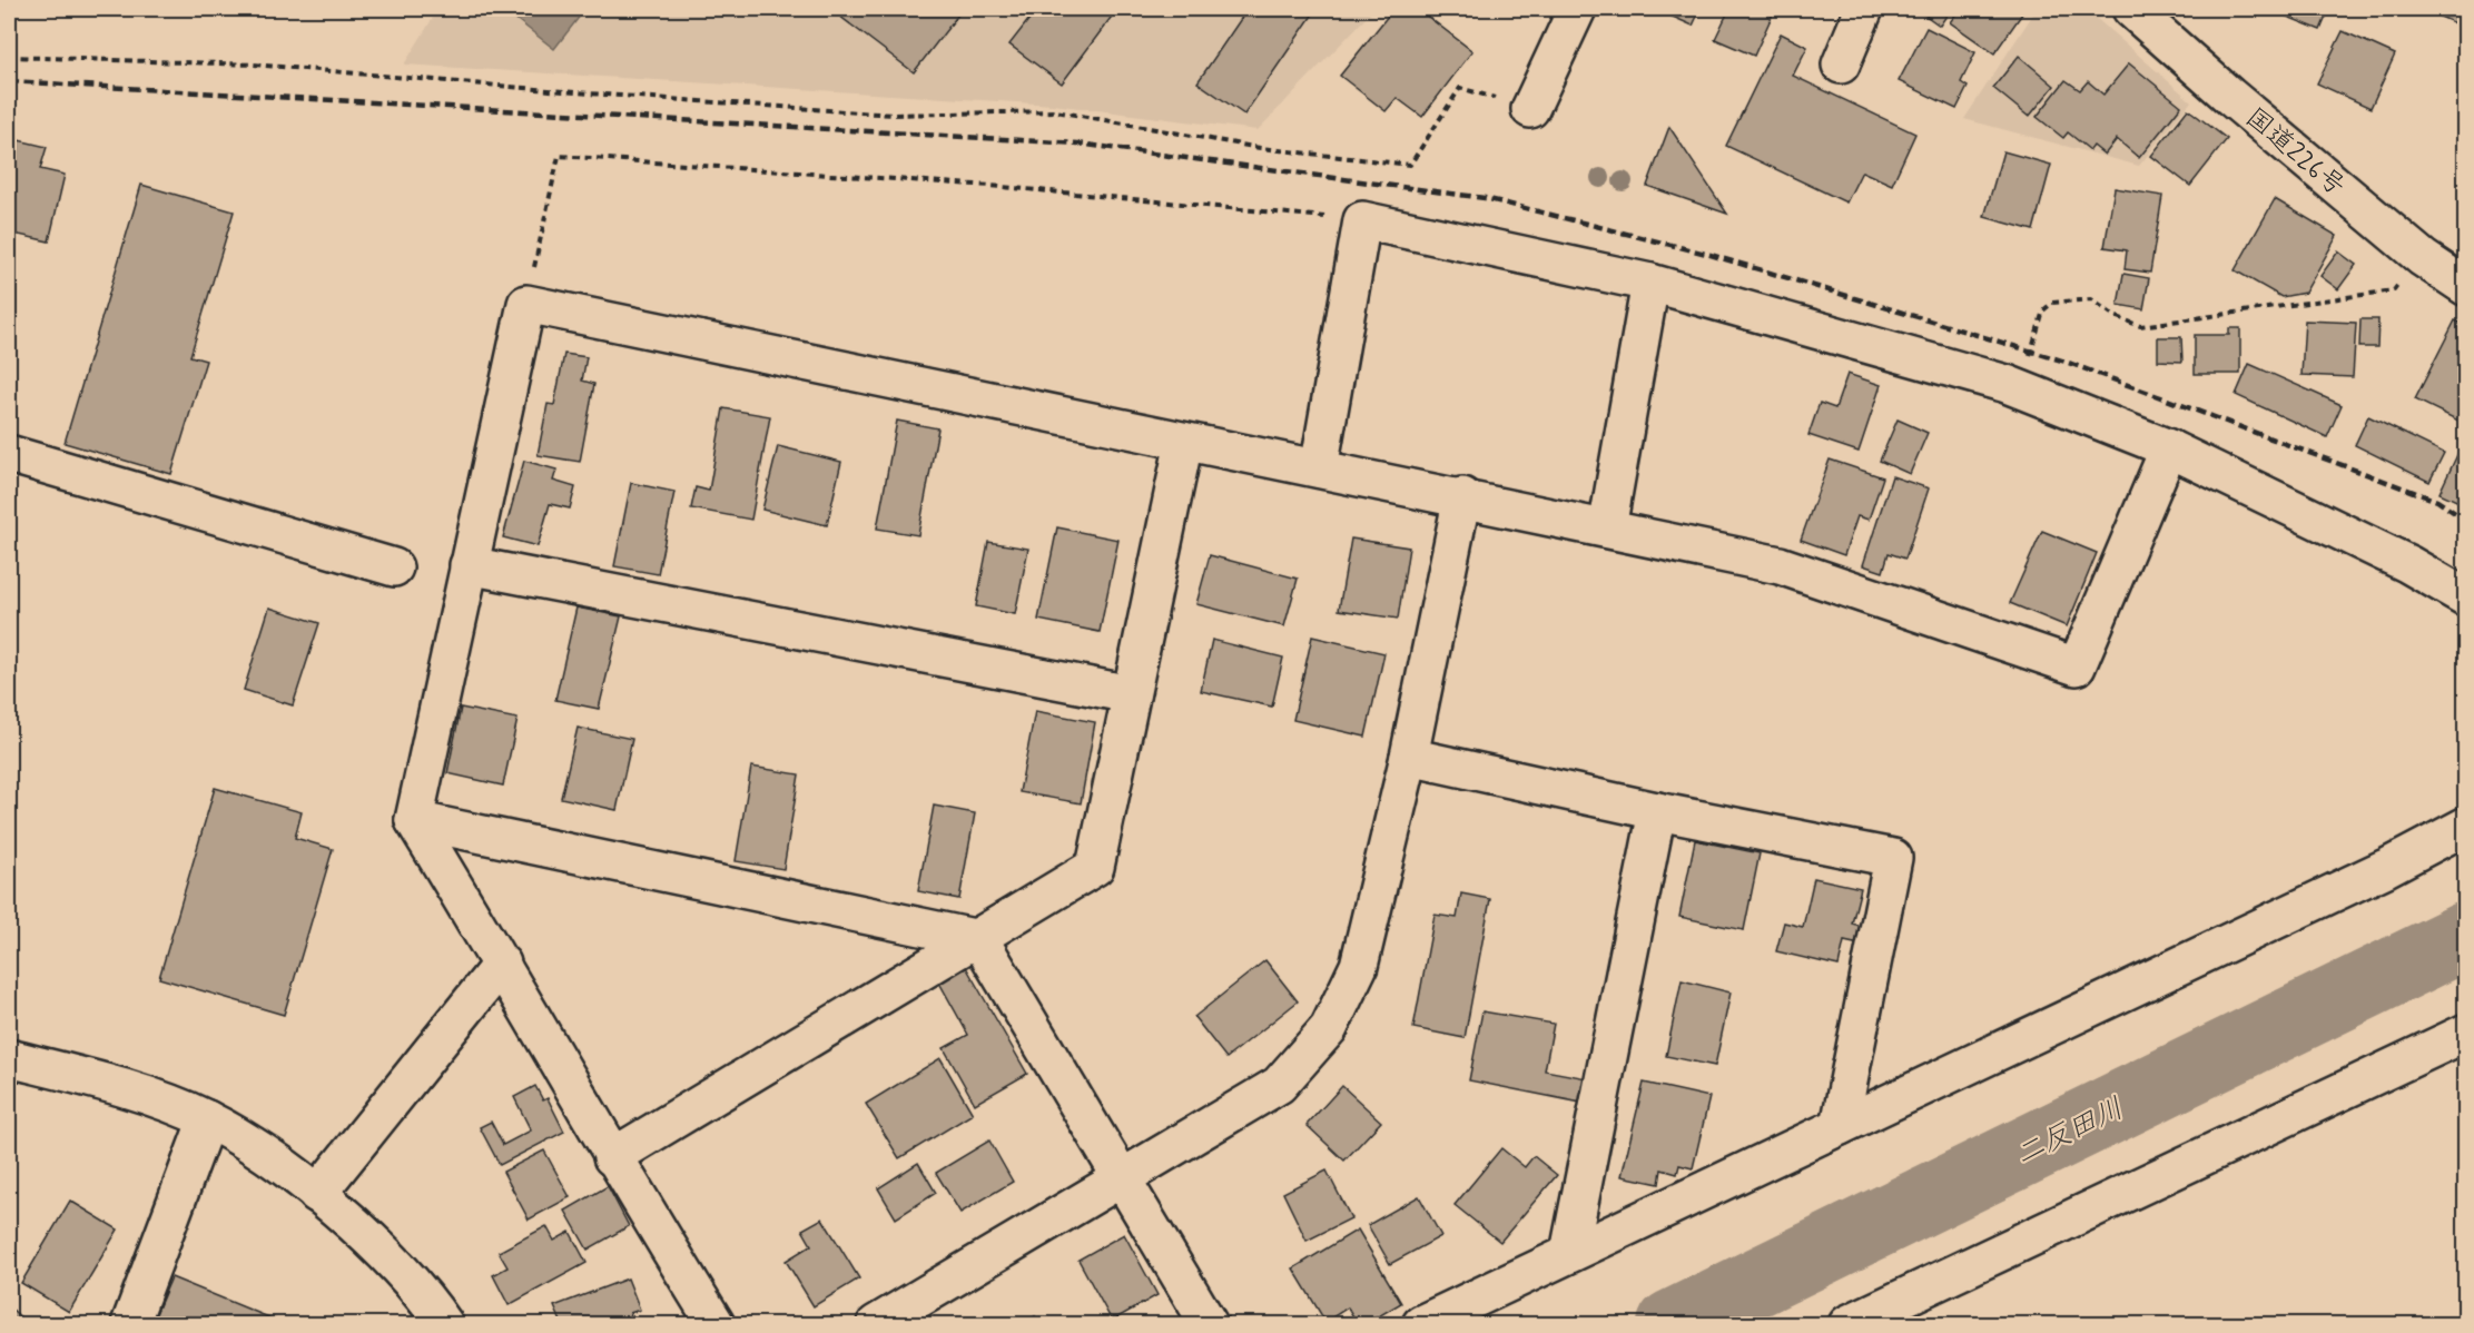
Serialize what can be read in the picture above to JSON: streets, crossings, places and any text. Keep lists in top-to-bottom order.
{
  "streets": {
    "main road": ["国道226号"]
  },
  "water": ["二反田川"]
}
